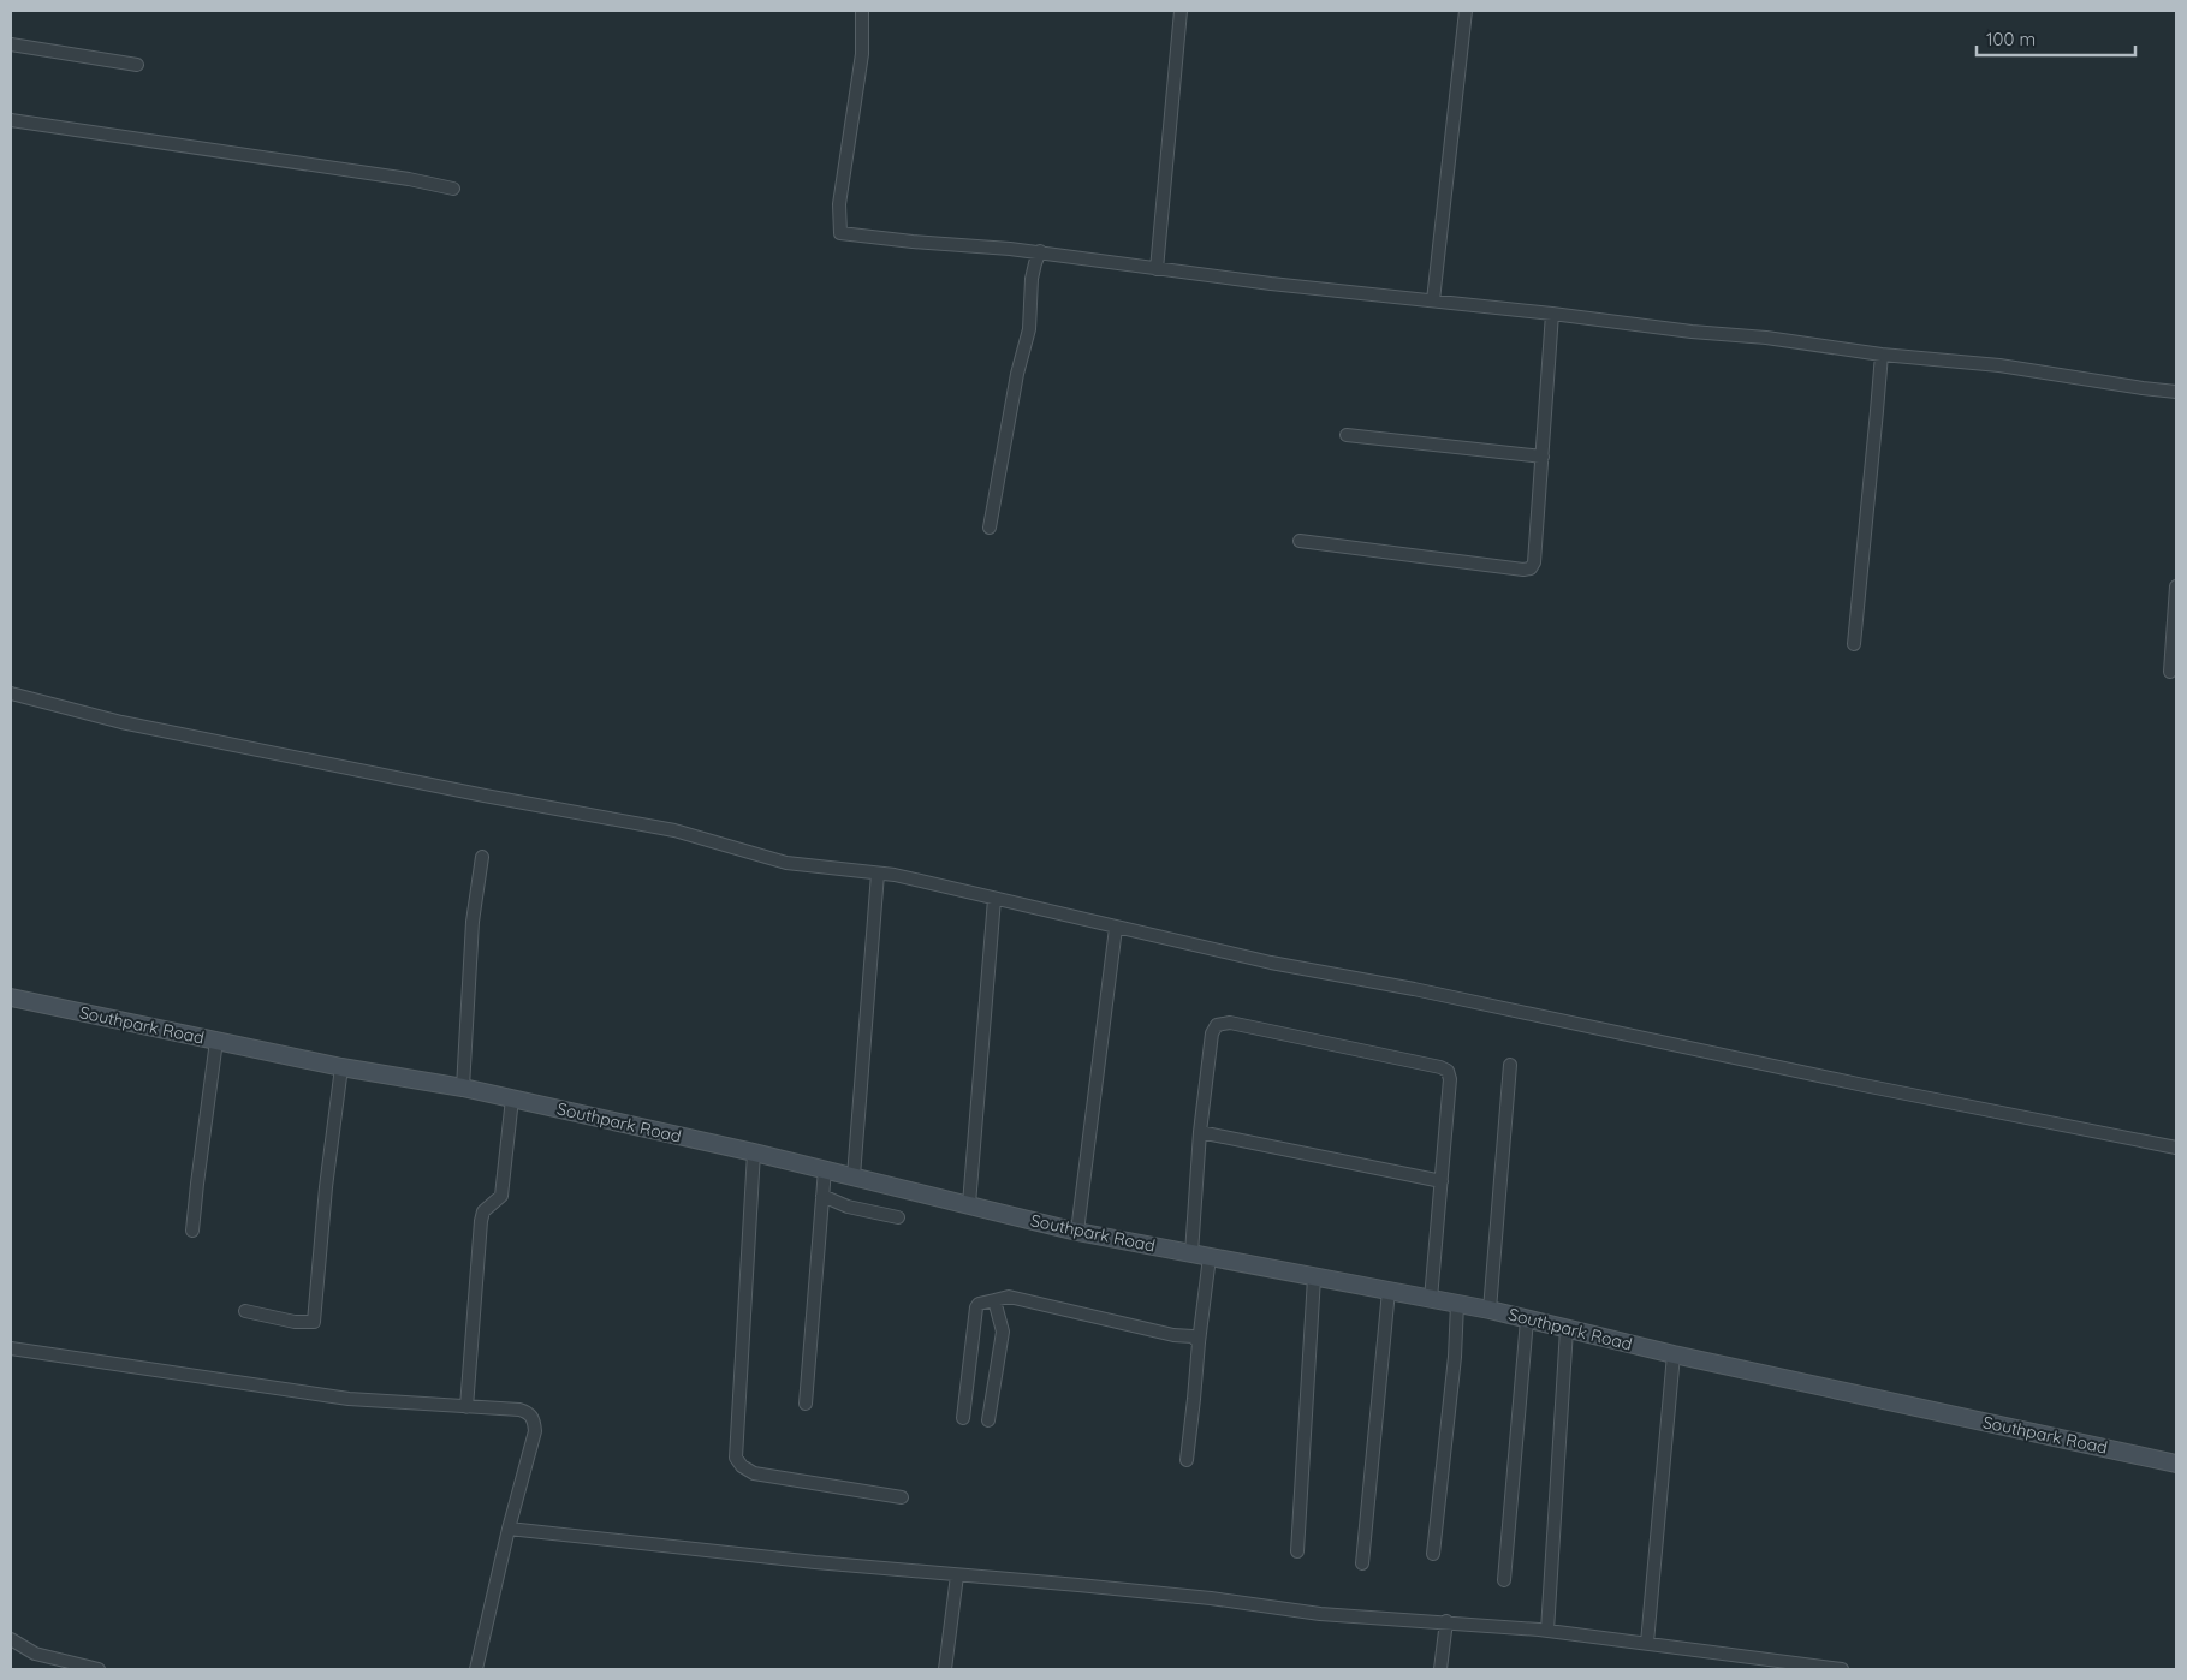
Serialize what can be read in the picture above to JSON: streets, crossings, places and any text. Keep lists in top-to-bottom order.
{
  "streets": {
    "street": ["Southpark Road"]
  },
  "scale_bar": "100 m"
}
